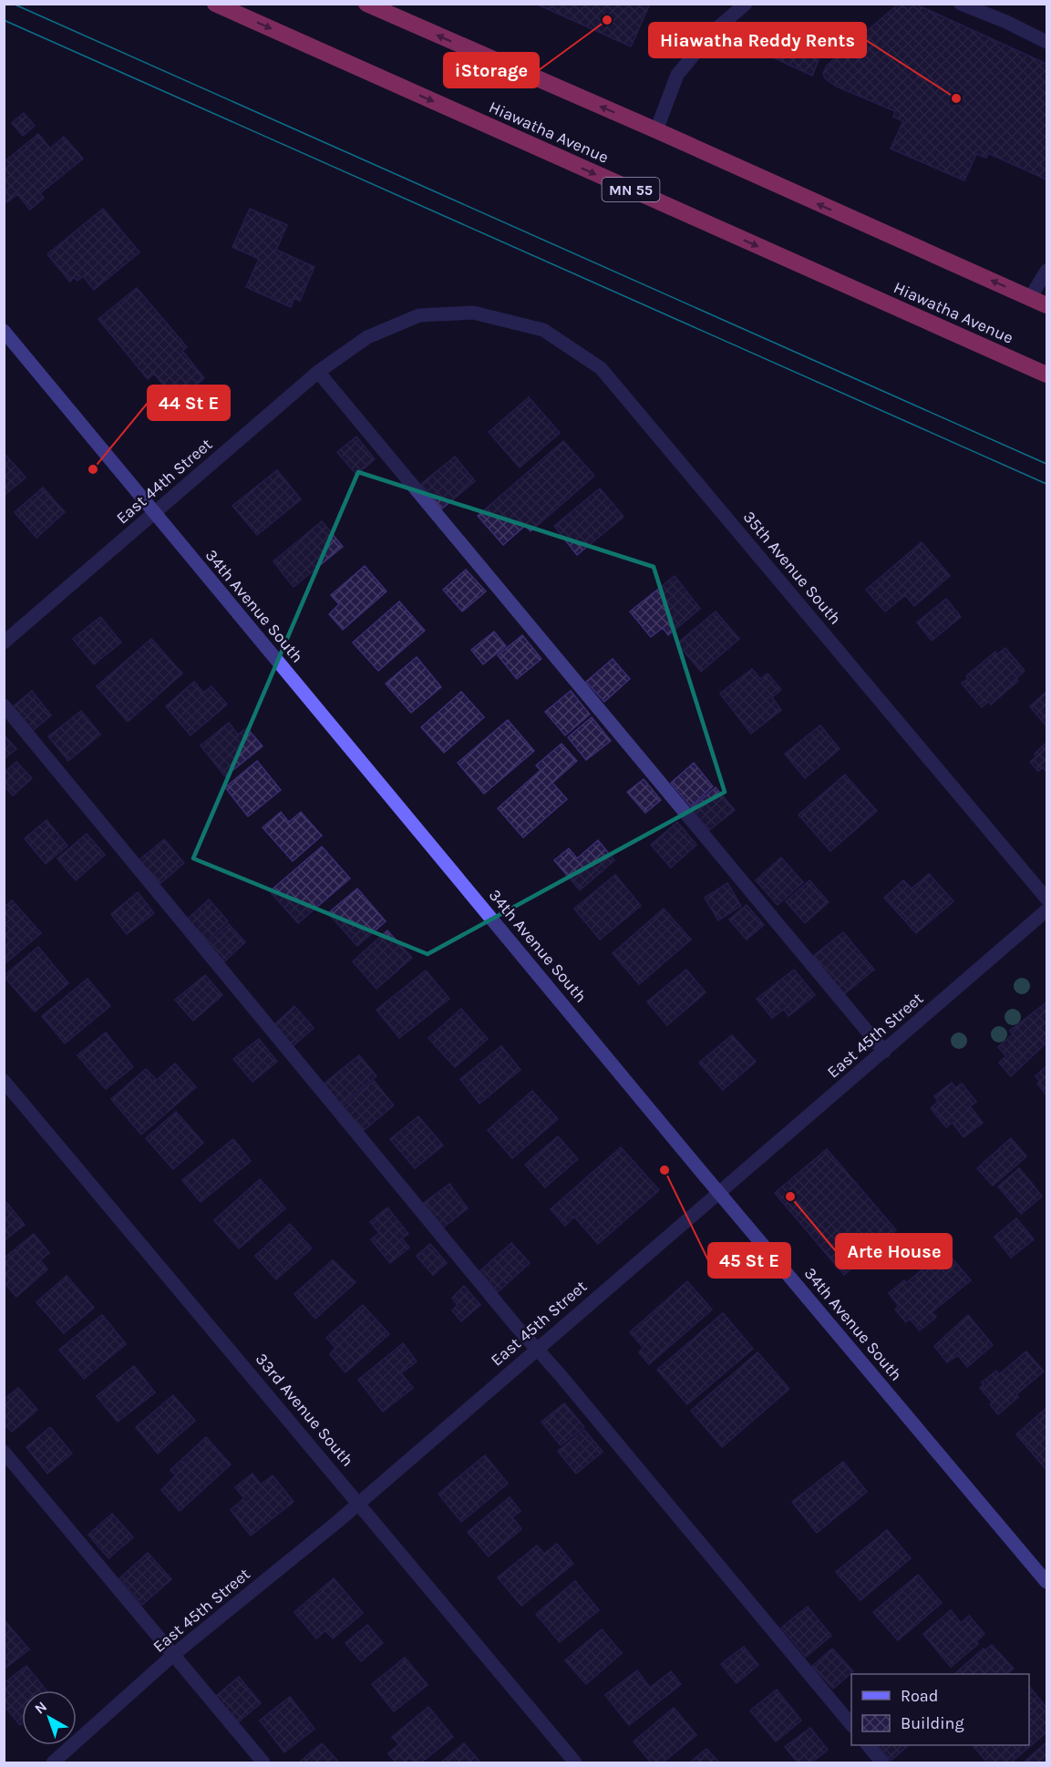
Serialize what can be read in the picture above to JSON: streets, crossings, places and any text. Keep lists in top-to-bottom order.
{
  "streets": {
    "highway": ["Hiawatha Avenue", "MN 55"],
    "street": [
      "East 44th Street",
      "35th Avenue South",
      "34th Avenue South",
      "East 45th Street",
      "33rd Avenue South"
    ]
  },
  "crossings": [
    ["East 44th Street", "35th Avenue South"],
    ["East 44th Street", "34th Avenue South"],
    ["34th Avenue South", "East 45th Street"],
    ["East 45th Street", "33rd Avenue South"]
  ],
  "places": [
    "iStorage",
    "Hiawatha Reddy Rents",
    "44 St E",
    "45 St E",
    "Arte House"
  ],
  "legend": ["Road", "Building"],
  "north": "top left"
}
